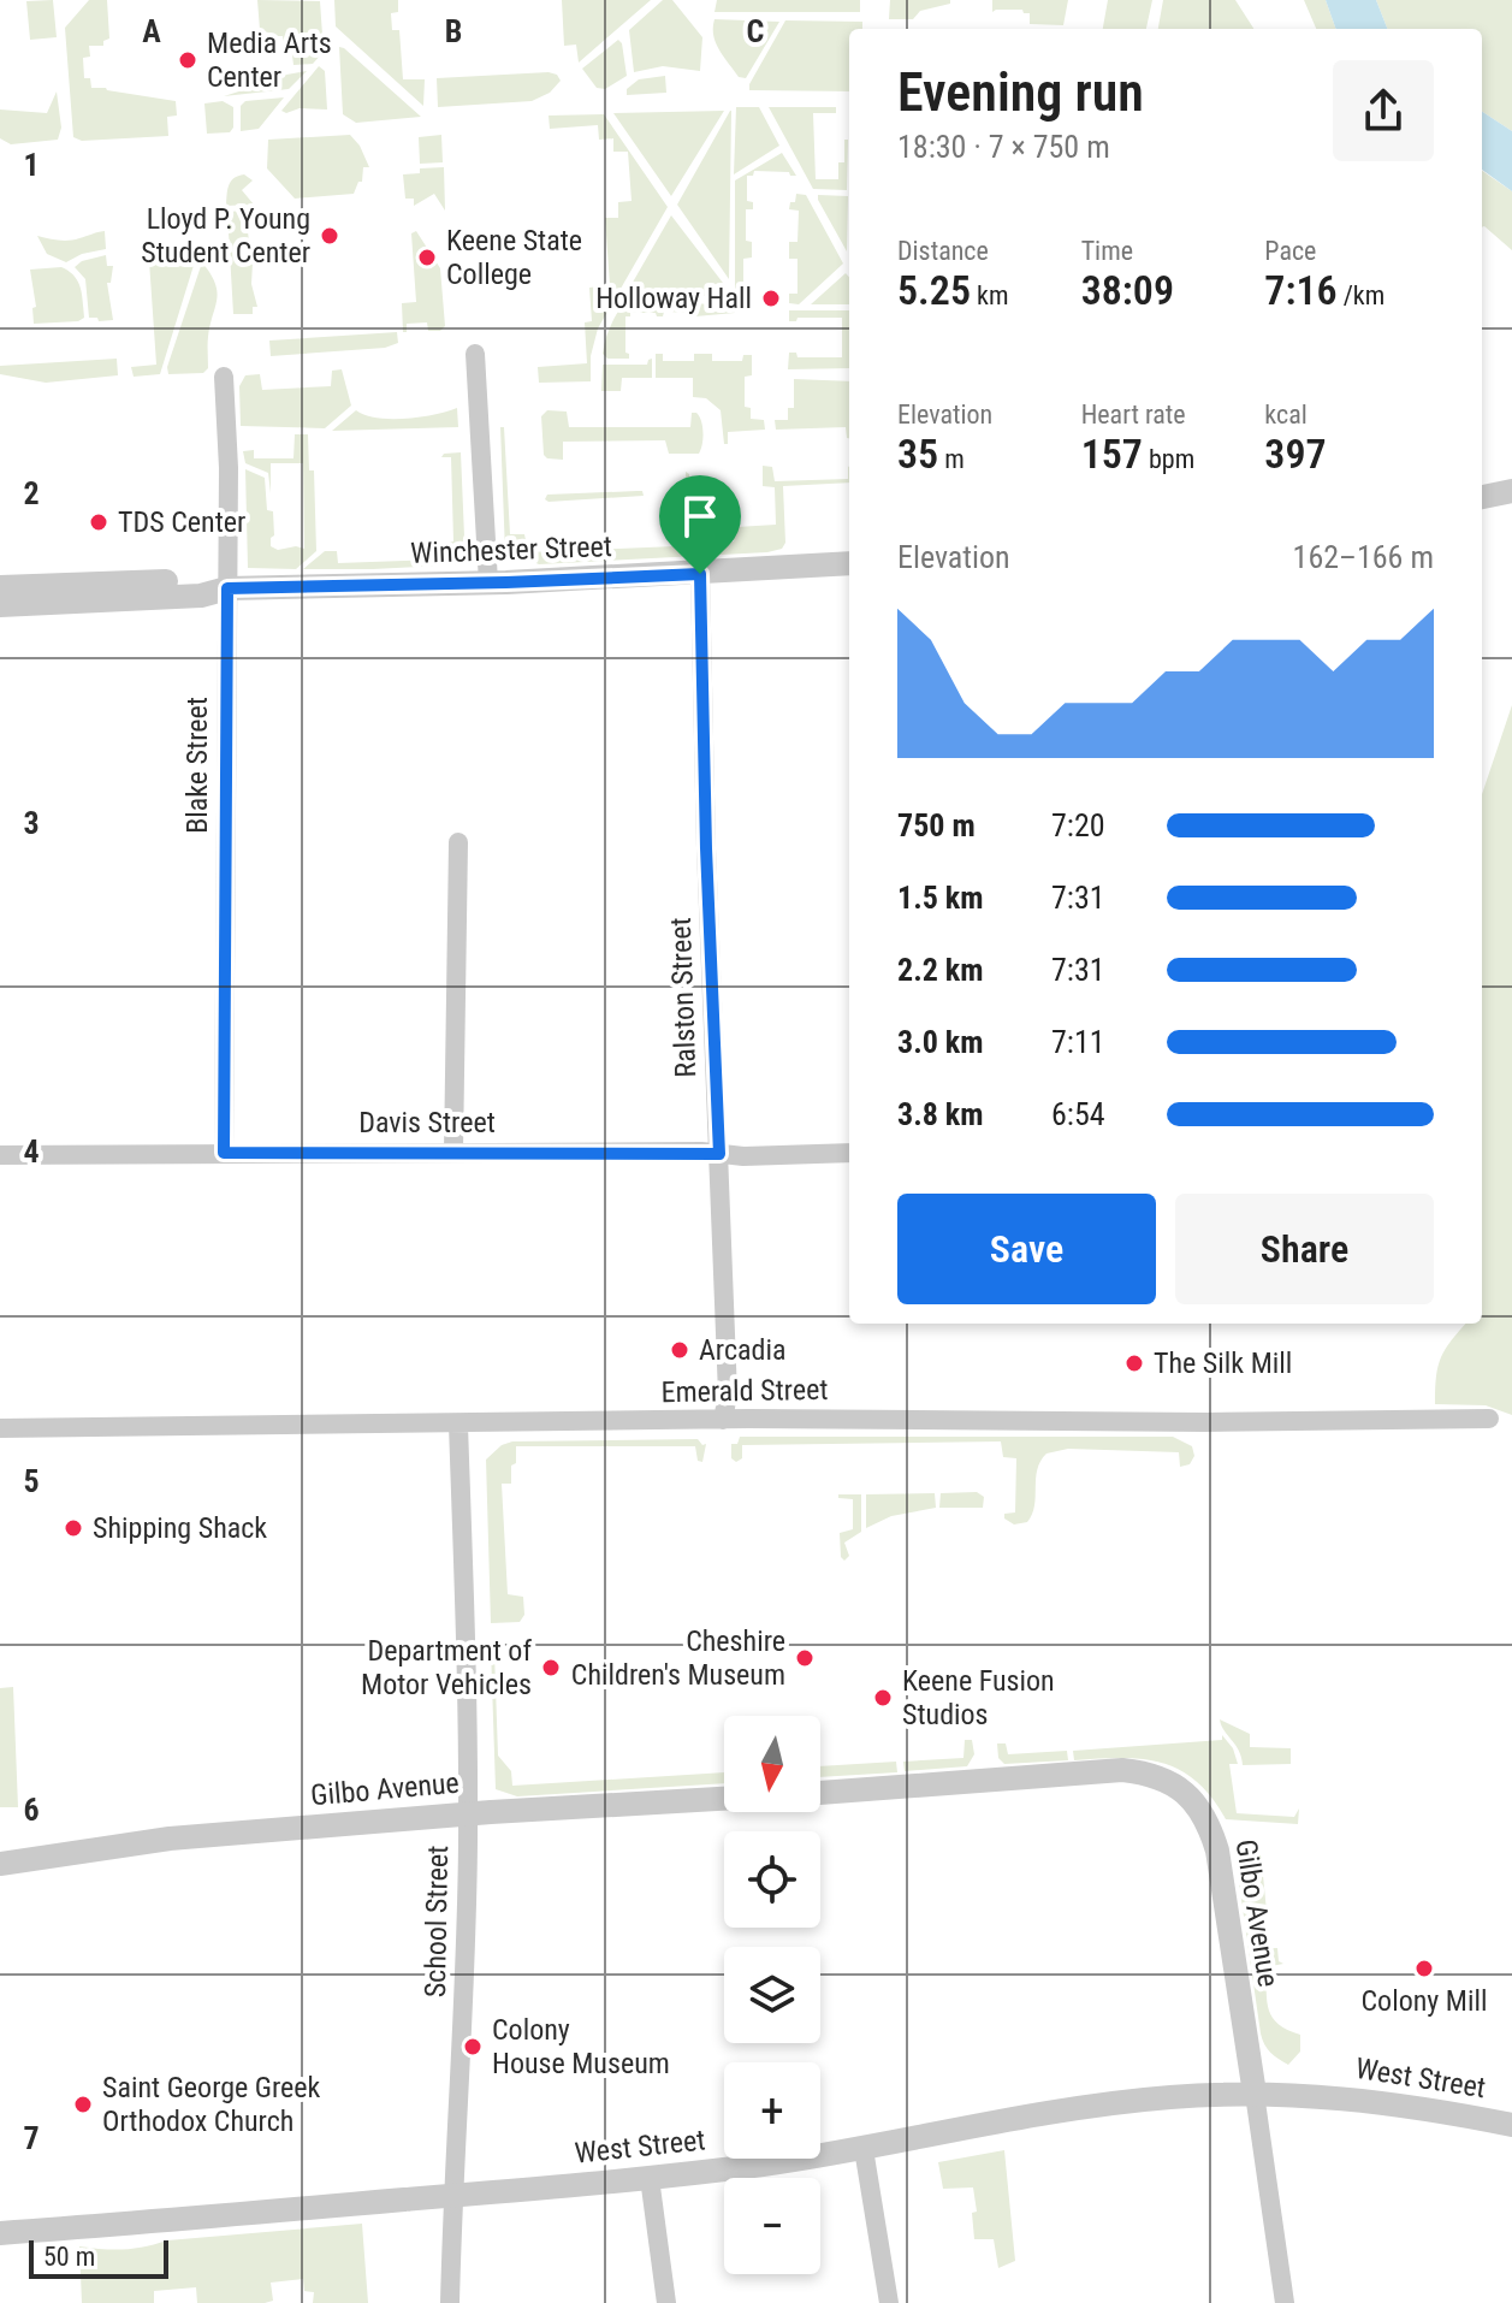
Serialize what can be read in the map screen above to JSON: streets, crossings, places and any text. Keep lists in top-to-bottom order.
{
  "streets": {
    "street": [
      "Winchester Street",
      "Blake Street",
      "Ralston Street",
      "Davis Street",
      "Emerald Street",
      "Gilbo Avenue",
      "School Street",
      "West Street"
    ]
  },
  "crossings": [
    ["Winchester Street", "Blake Street"],
    ["Winchester Street", "Ralston Street"],
    ["Blake Street", "Davis Street"],
    ["Ralston Street", "Davis Street"],
    ["Ralston Street", "Emerald Street"],
    ["Emerald Street", "School Street"],
    ["Gilbo Avenue", "School Street"],
    ["Gilbo Avenue", "West Street"],
    ["School Street", "West Street"]
  ],
  "places": [
    "Media Arts Center",
    "Lloyd P. Young Student Center",
    "Keene State College",
    "Holloway Hall",
    "TDS Center",
    "Arcadia",
    "The Silk Mill",
    "Shipping Shack",
    "Cheshire Children's Museum",
    "Department of Motor Vehicles",
    "Keene Fusion Studios",
    "Colony Mill",
    "Colony House Museum",
    "Saint George Greek Orthodox Church"
  ],
  "scale_bar": "50 m",
  "north": "bottom",
  "page": {
    "heading": ["Evening run", "18:30 · 7 × 750 m"],
    "stats": [
      ["Distance", "5.25 km"],
      ["Time", "38:09"],
      ["Pace", "7:16 /km"],
      ["Elevation", "35 m"],
      ["Heart rate", "157 bpm"],
      ["kcal", "397"]
    ],
    "chart": ["Elevation", "162–166 m"],
    "list": [
      {
        "name": "750 m",
        "note": "7:20"
      },
      {
        "name": "1.5 km",
        "note": "7:31"
      },
      {
        "name": "2.2 km",
        "note": "7:31"
      },
      {
        "name": "3.0 km",
        "note": "7:11"
      },
      {
        "name": "3.8 km",
        "note": "6:54"
      }
    ],
    "buttons": ["Save", "Share"],
    "map_buttons": ["+", "−"],
    "scale": "50 m"
  },
  "grid": {
    "columns": ["A", "B", "C"],
    "rows": [
      "1",
      "2",
      "3",
      "4",
      "5",
      "6",
      "7"
    ]
  }
}
